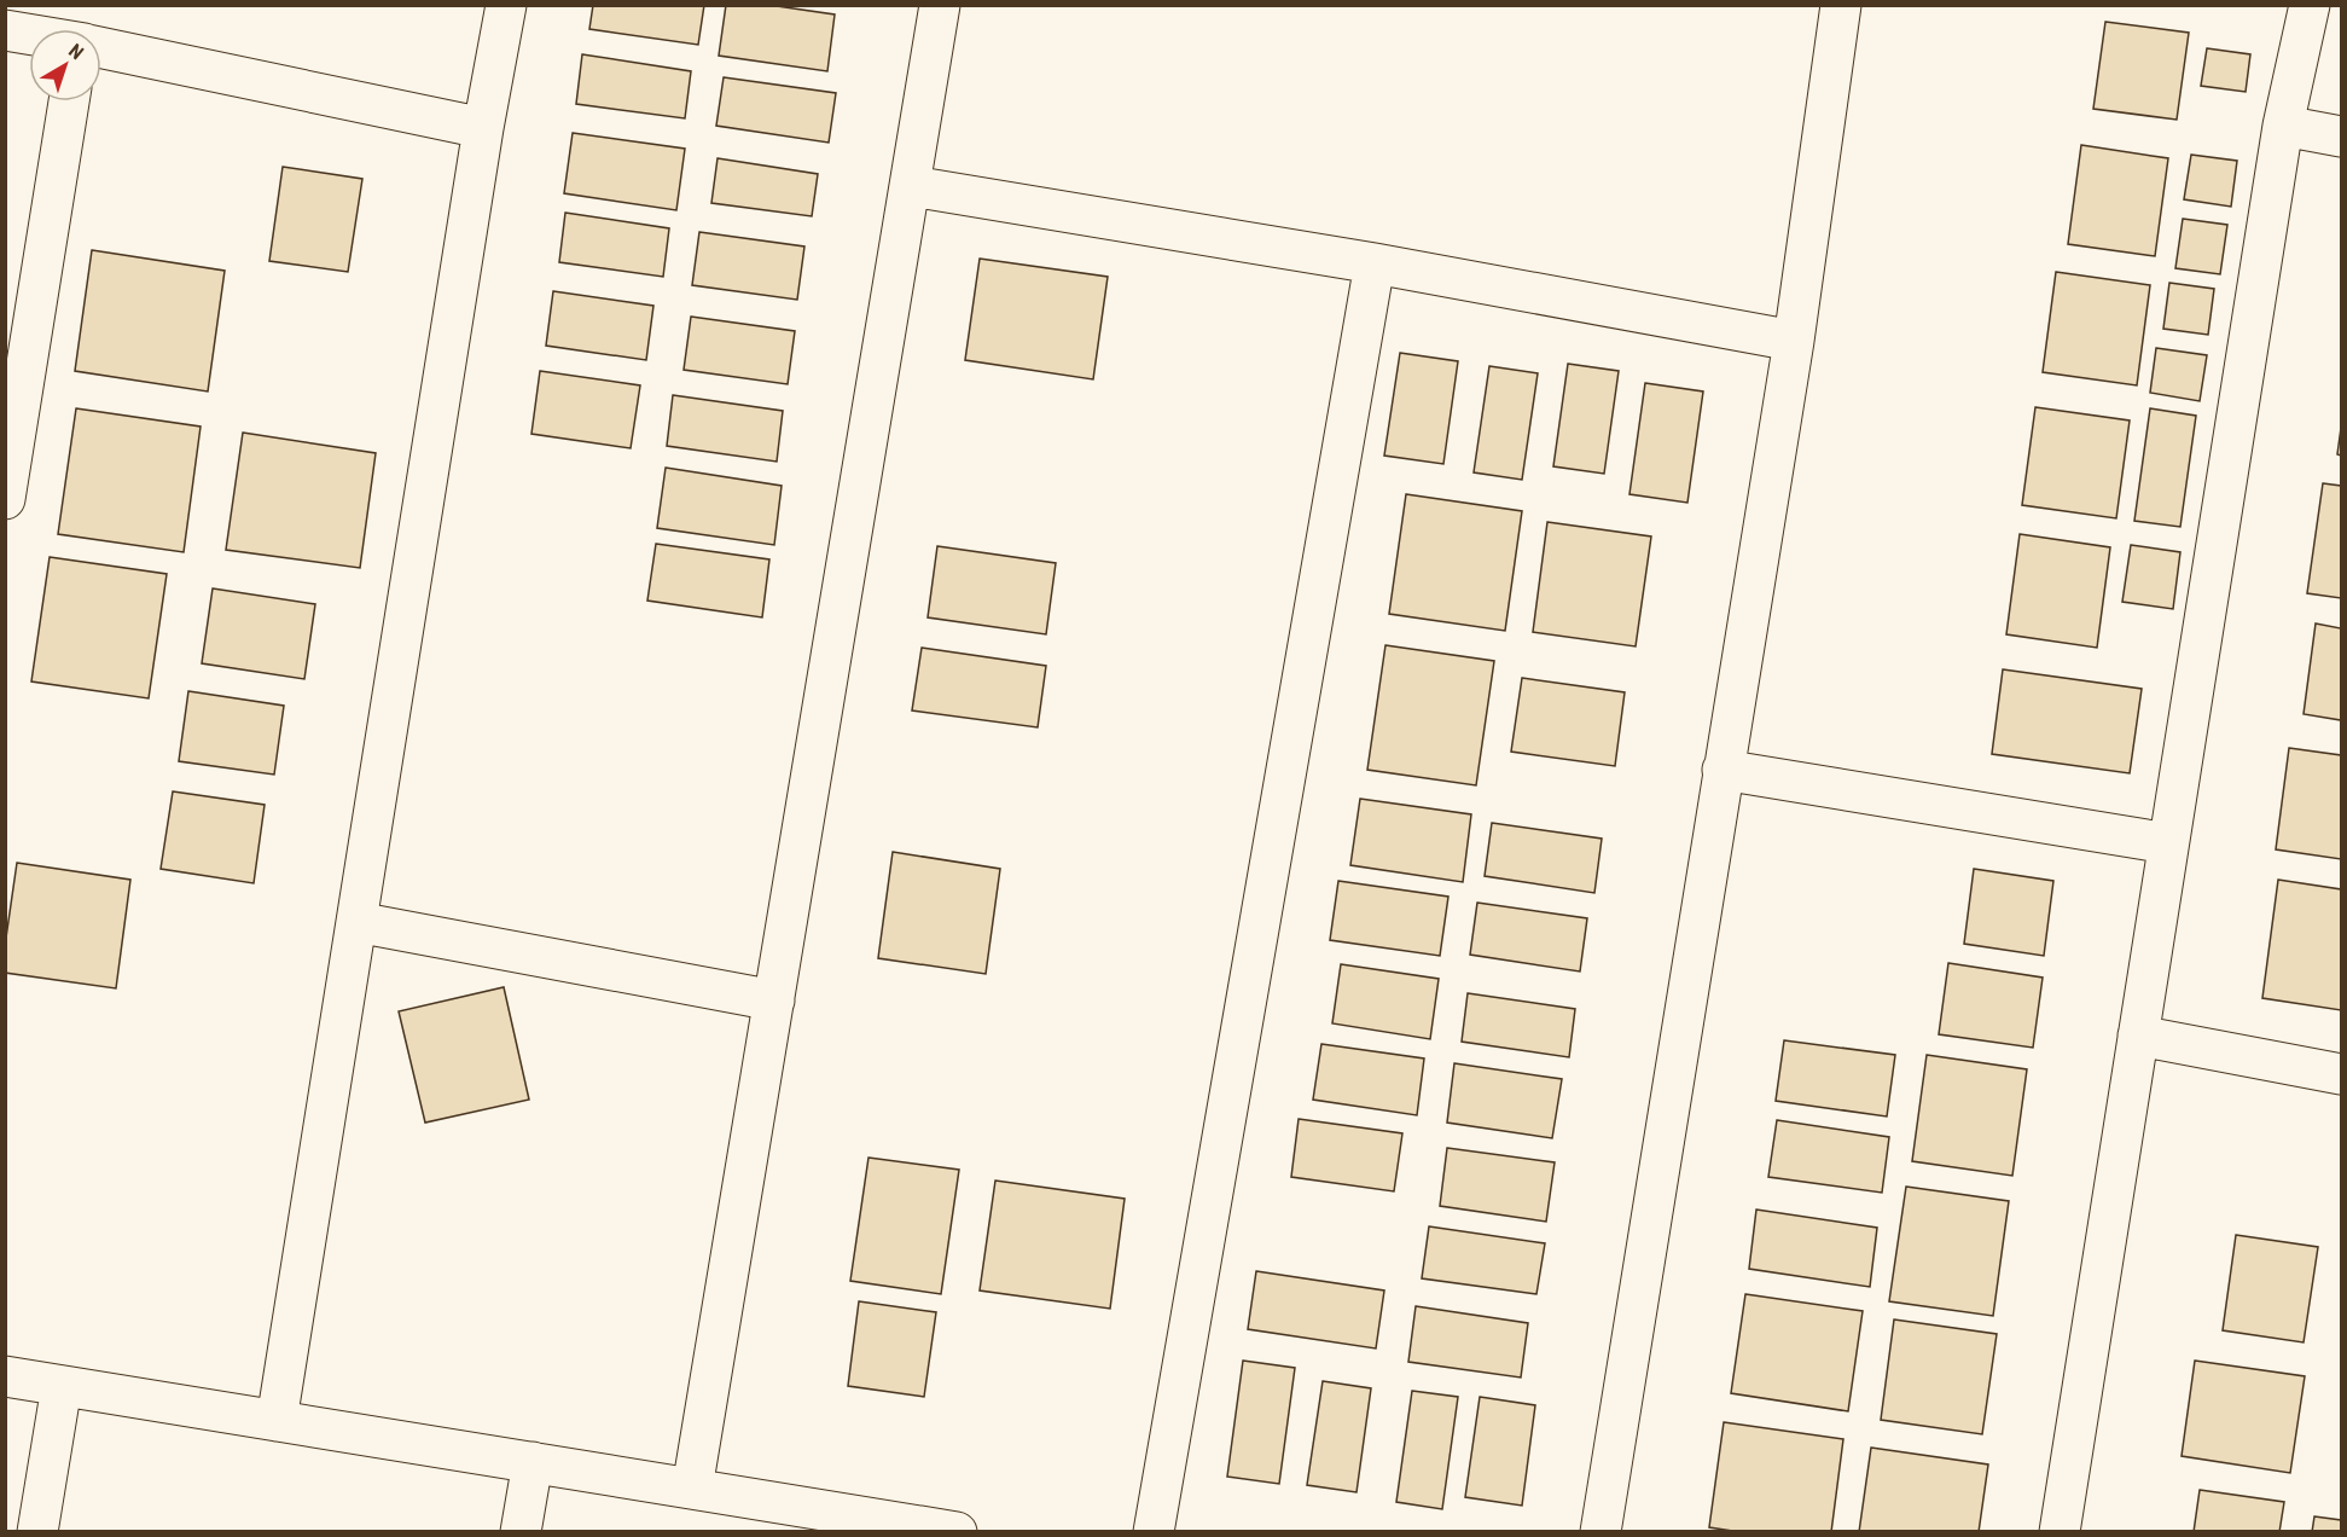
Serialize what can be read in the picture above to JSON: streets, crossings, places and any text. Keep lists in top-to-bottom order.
{
  "north": "top right"
}
